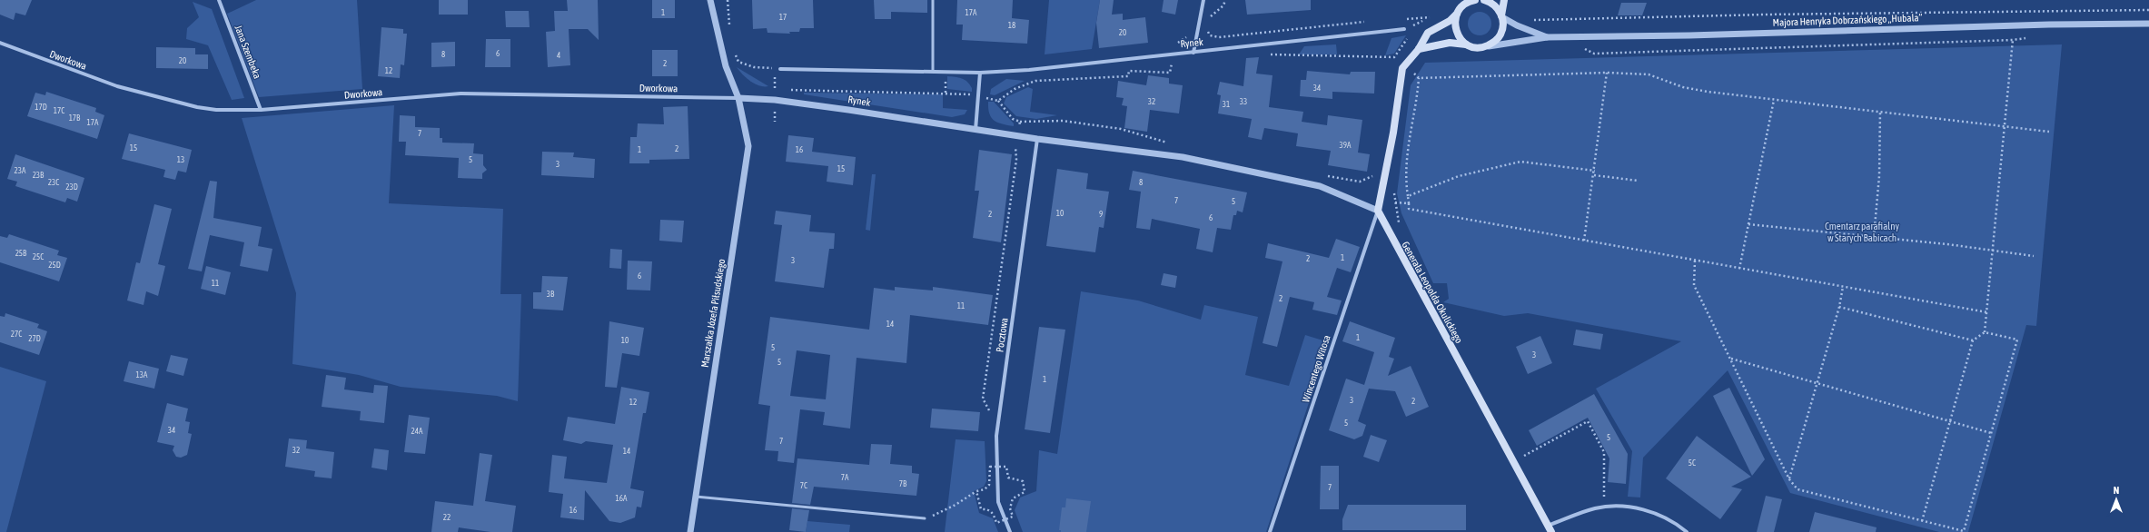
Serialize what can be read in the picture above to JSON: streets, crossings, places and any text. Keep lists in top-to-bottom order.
{
  "streets": {
    "main road": ["Generała Leopolda Okulickiego"],
    "street": [
      "Majora Henryka Dobrzańskiego „Hubala”",
      "Rynek",
      "Jana Szembeka",
      "Dworkowa",
      "Marszałka Józefa Piłsudskiego",
      "Pocztowa",
      "Wincentego Witosa"
    ]
  },
  "crossings": [
    ["Rynek", "Dworkowa"],
    ["Rynek", "Generała Leopolda Okulickiego"],
    ["Rynek", "Marszałka Józefa Piłsudskiego"],
    ["Rynek", "Pocztowa"],
    ["Rynek", "Wincentego Witosa"],
    ["Jana Szembeka", "Dworkowa"],
    ["Dworkowa", "Marszałka Józefa Piłsudskiego"],
    ["Generała Leopolda Okulickiego", "Wincentego Witosa"]
  ],
  "parks": ["Cmentarz parafialny w Starych Babicach"],
  "house_numbers": [
    "1",
    "17A",
    "17",
    "18",
    "20",
    "6",
    "8",
    "4",
    "20",
    "2",
    "12",
    "34",
    "32",
    "33",
    "31",
    "17D",
    "17C",
    "17B",
    "17A",
    "7",
    "39A",
    "15",
    "2",
    "1",
    "16",
    "13",
    "5",
    "3",
    "15",
    "23A",
    "23B",
    "23C",
    "8",
    "23D",
    "7",
    "5",
    "10",
    "2",
    "9",
    "6",
    "25B",
    "25C",
    "1",
    "2",
    "3",
    "25D",
    "6",
    "11",
    "3B",
    "2",
    "11",
    "14",
    "27C",
    "1",
    "27D",
    "10",
    "5",
    "3",
    "5",
    "13A",
    "1",
    "3",
    "2",
    "12",
    "5",
    "34",
    "24A",
    "5",
    "7",
    "32",
    "14",
    "5C",
    "7A",
    "7B",
    "7C",
    "7",
    "16A",
    "16",
    "22"
  ],
  "north": "top"
}
